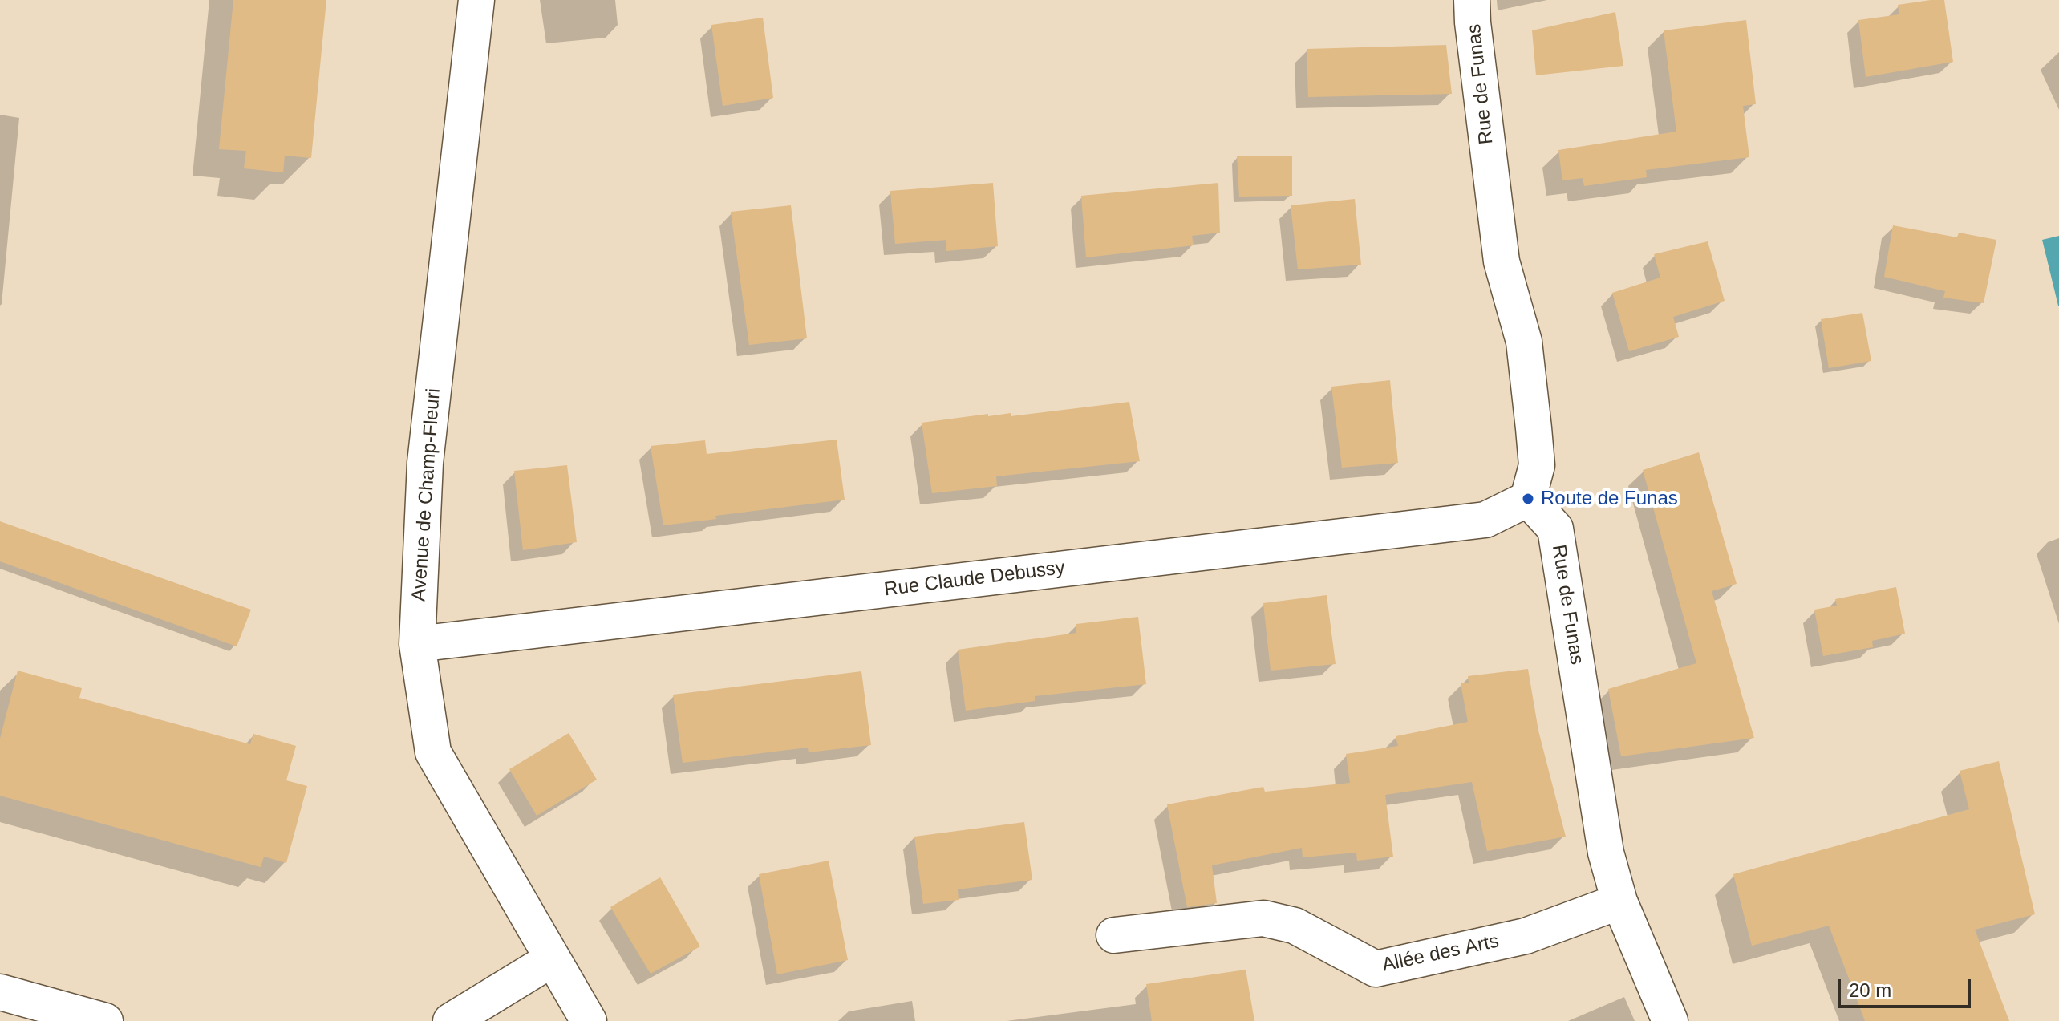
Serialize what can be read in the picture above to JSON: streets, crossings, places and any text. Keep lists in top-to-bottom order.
{
  "streets": {
    "street": [
      "Rue de Funas",
      "Avenue de Champ-Fleuri",
      "Rue Claude Debussy",
      "Allée des Arts"
    ]
  },
  "crossings": [
    ["Rue de Funas", "Rue Claude Debussy"],
    ["Rue de Funas", "Allée des Arts"],
    ["Avenue de Champ-Fleuri", "Rue Claude Debussy"]
  ],
  "places": ["Route de Funas"],
  "scale_bar": "20 m"
}
